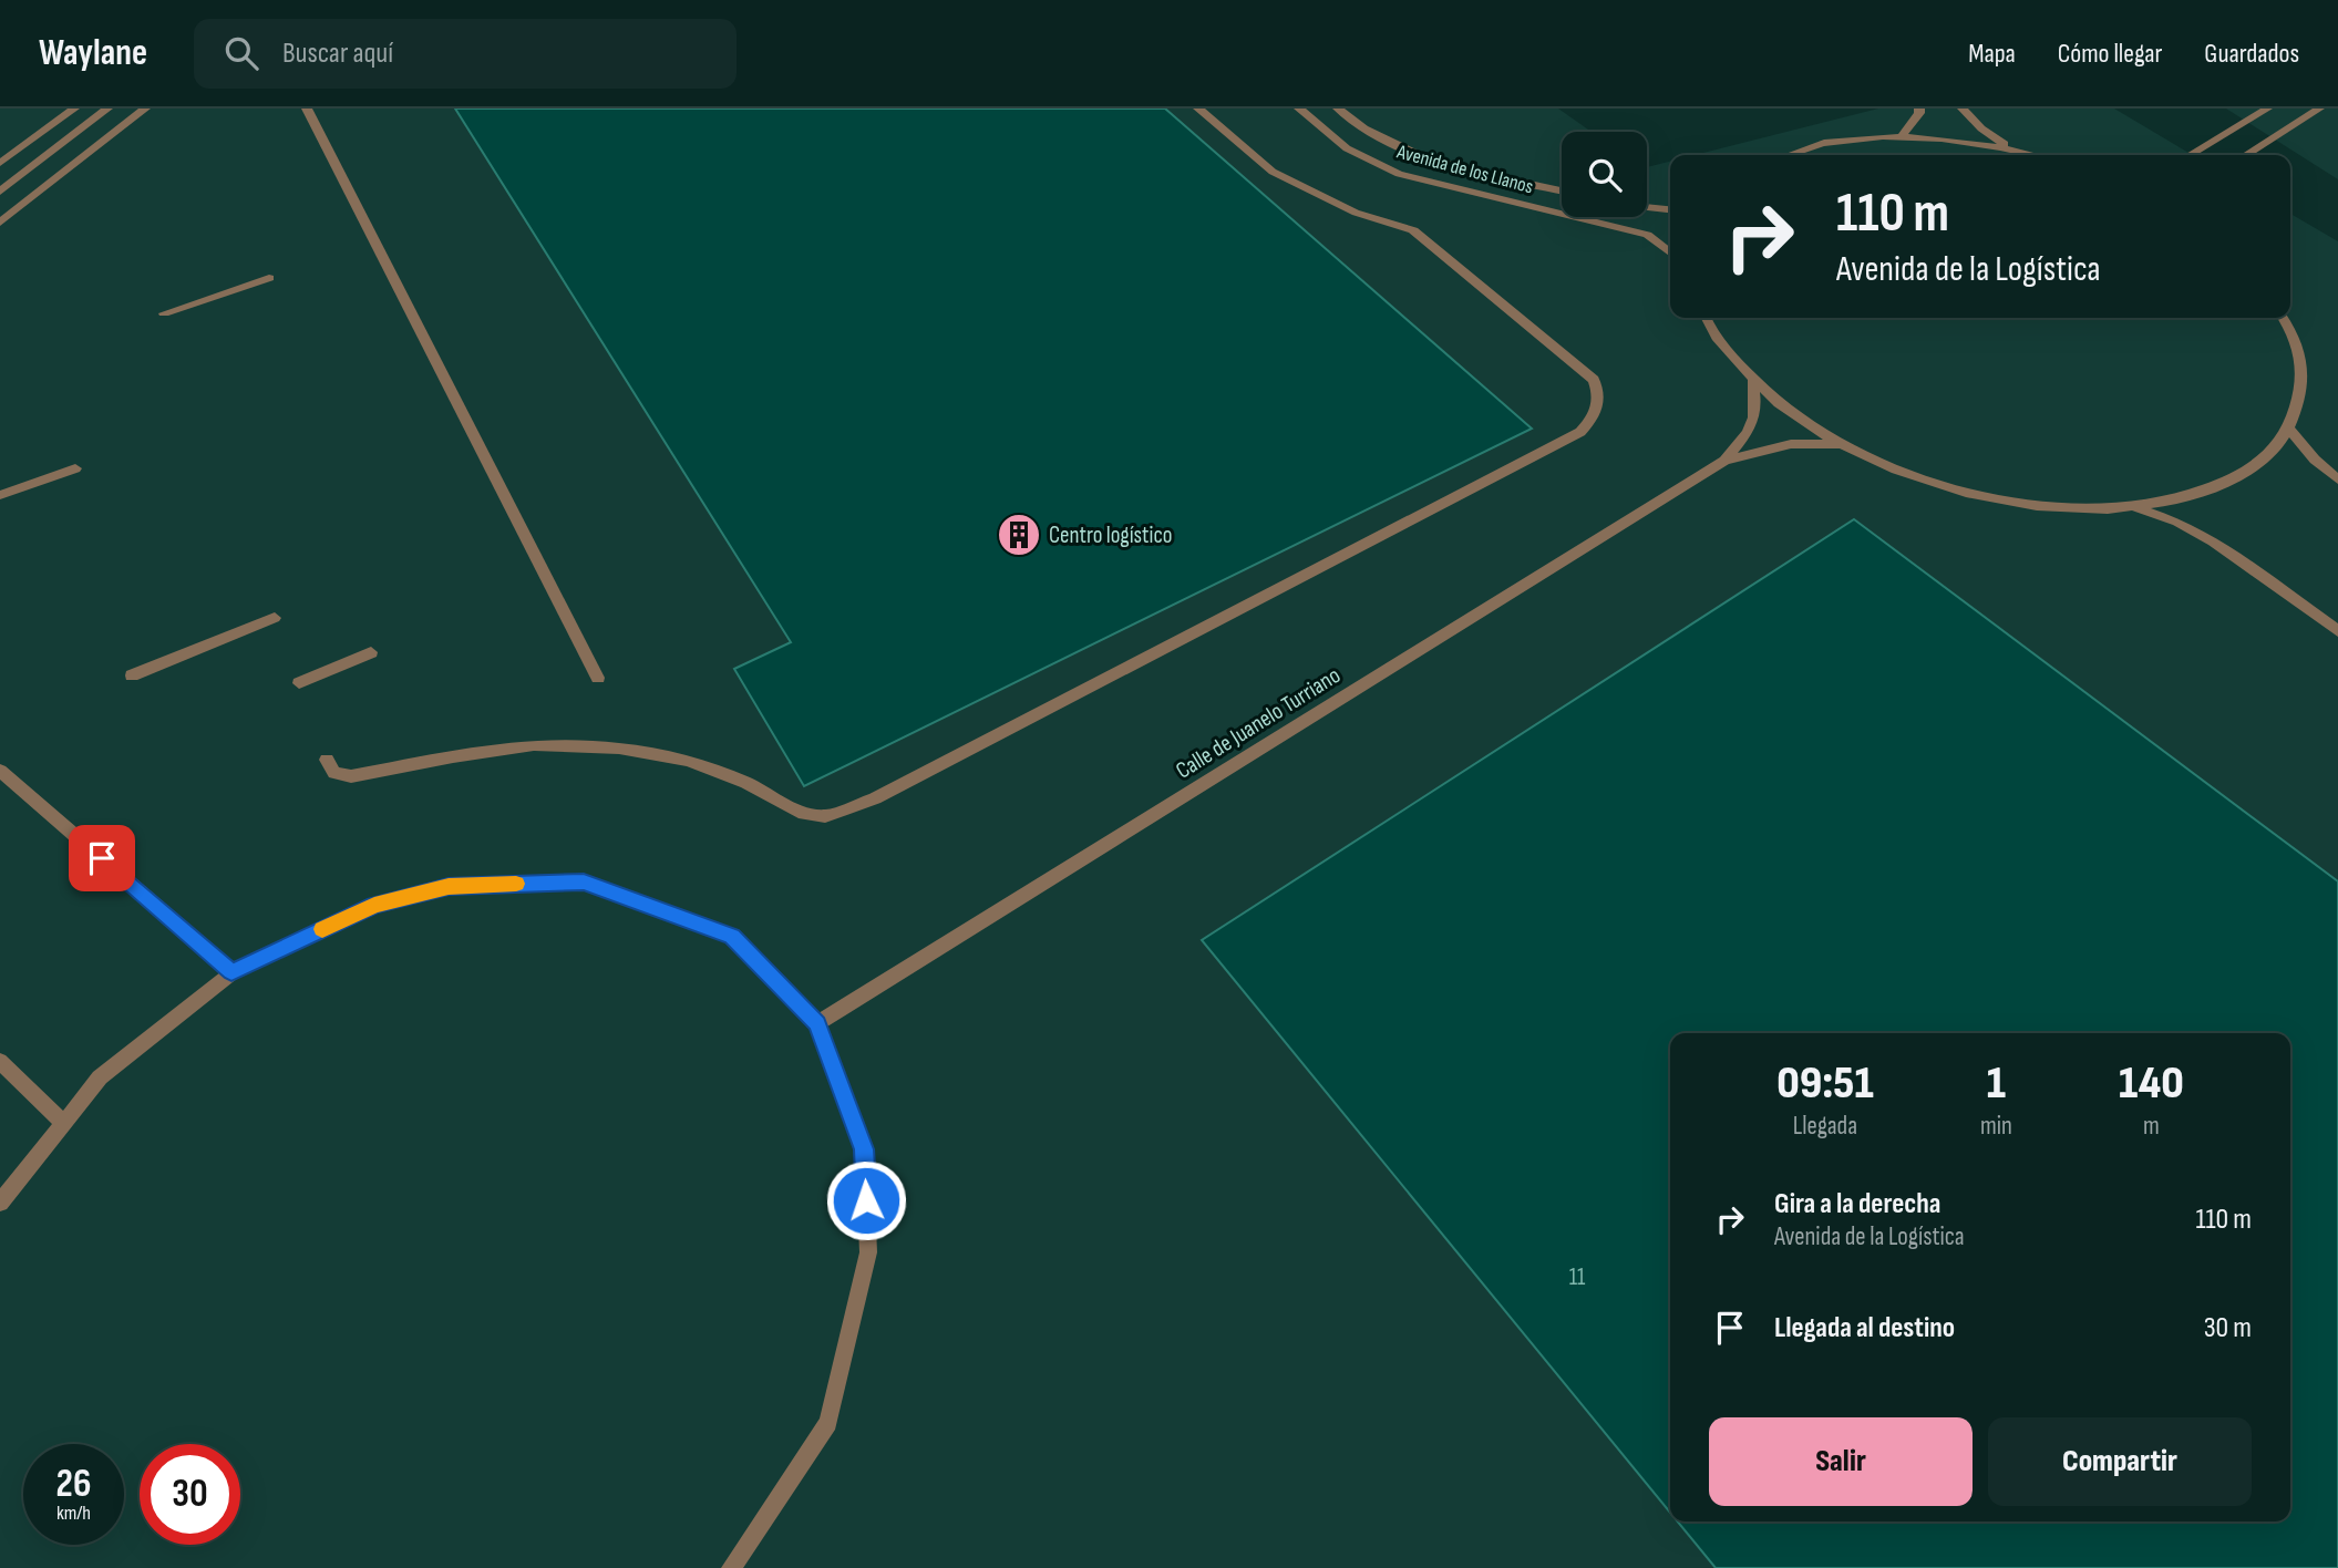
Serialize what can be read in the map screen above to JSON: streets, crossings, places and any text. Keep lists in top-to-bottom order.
{
  "streets": {
    "street": ["Avenida de los Llanos", "Calle de Juanelo Turriano"]
  },
  "places": {
    "building": ["Centro logístico"]
  },
  "house_numbers": ["11"],
  "page": {
    "header": "Waylane",
    "search": "Buscar aquí",
    "nav": ["Mapa", "Cómo llegar", "Guardados"],
    "turn": ["110 m", "Avenida de la Logística"],
    "eta": [
      "09:51",
      "Llegada",
      "1",
      "min",
      "140",
      "m"
    ],
    "list": [
      {
        "name": "Gira a la derecha",
        "note": "Avenida de la Logística",
        "value": "110 m"
      },
      {
        "name": "Llegada al destino",
        "value": "30 m"
      }
    ],
    "buttons": ["Salir", "Compartir"],
    "speed": "26 km/h",
    "limit": "30"
  }
}
